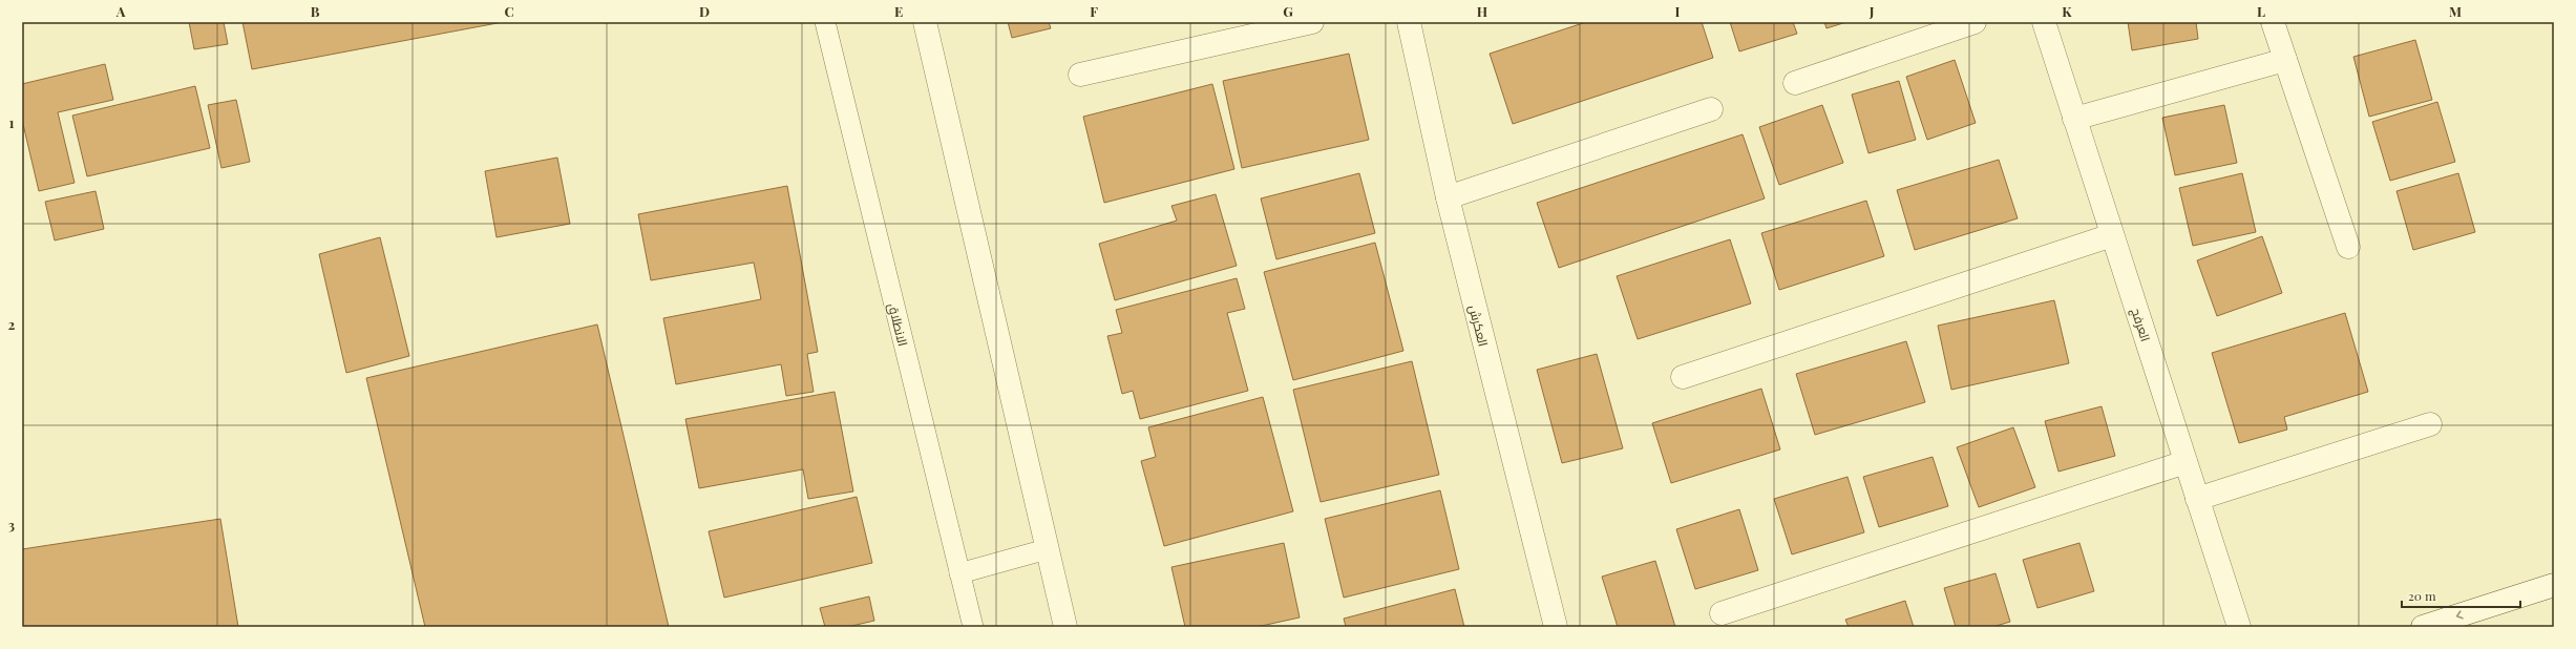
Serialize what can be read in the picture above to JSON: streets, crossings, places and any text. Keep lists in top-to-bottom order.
{
  "streets": {
    "street": ["العرفج", "العكرش"],
    "lane": ["الانطلاق"]
  },
  "scale_bar": "20 m",
  "grid": {
    "columns": [
      "A",
      "B",
      "C",
      "D",
      "E",
      "F",
      "G",
      "H",
      "I",
      "J",
      "K",
      "L",
      "M"
    ],
    "rows": ["1", "2", "3"]
  }
}
